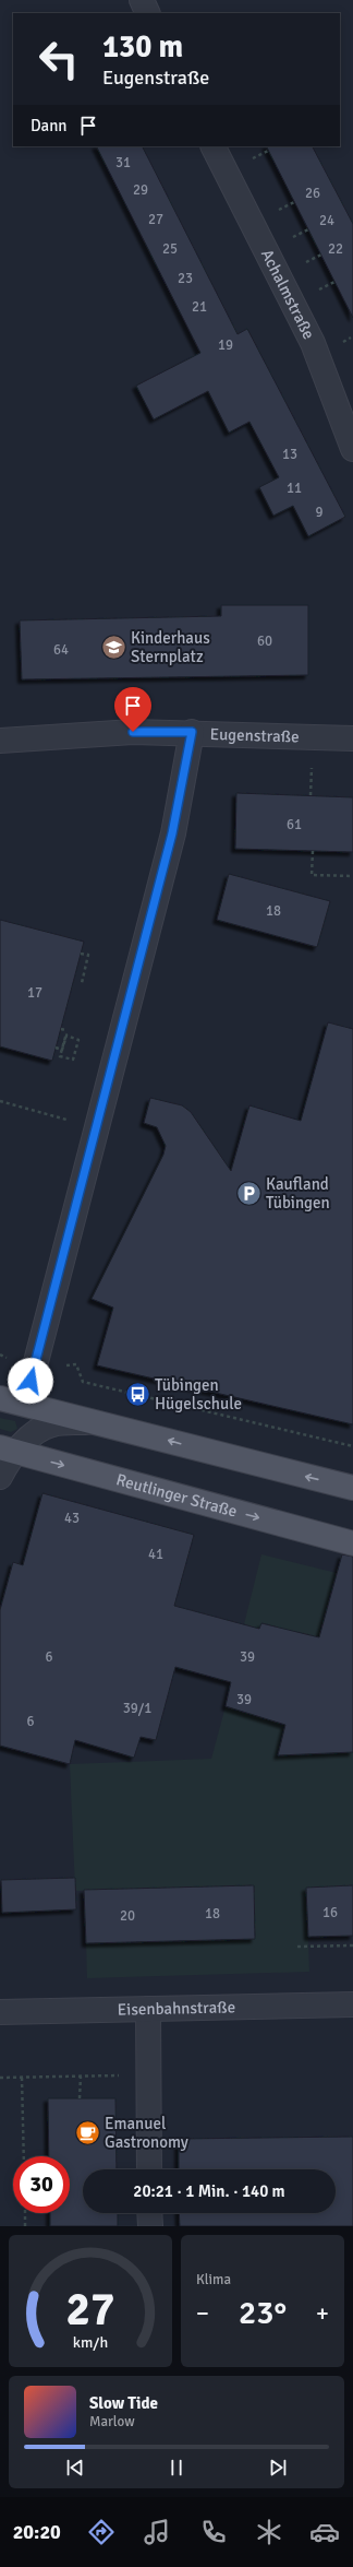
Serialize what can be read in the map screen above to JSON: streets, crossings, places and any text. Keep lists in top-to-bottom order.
{
  "streets": {
    "main road": ["Reutlinger Straße"],
    "street": ["Achalmstraße", "Eugenstraße", "Eisenbahnstraße"]
  },
  "places": {
    "school or university": ["Kinderhaus Sternplatz"],
    "parking": ["Kaufland Tübingen"],
    "bus stop": ["Tübingen Hügelschule"],
    "cafe": ["Emanuel Gastronomy"]
  },
  "house_numbers": [
    "31",
    "29",
    "26",
    "27",
    "24",
    "25",
    "22",
    "23",
    "21",
    "19",
    "13",
    "11",
    "9",
    "60",
    "64",
    "61",
    "18",
    "17",
    "43",
    "41",
    "6",
    "39",
    "39",
    "39/1",
    "6",
    "16",
    "18",
    "20"
  ],
  "page": {
    "turn": ["130 m", "Eugenstraße"],
    "then": "Dann",
    "limit": "30",
    "trip": "20:21 · 1 Min. · 140 m",
    "tile": "Klima",
    "heat": ["−", "23°", "+"],
    "song": ["Slow Tide", "Marlow"],
    "tabs": "20:20",
    "gauge": ["27", "km/h"]
  }
}
